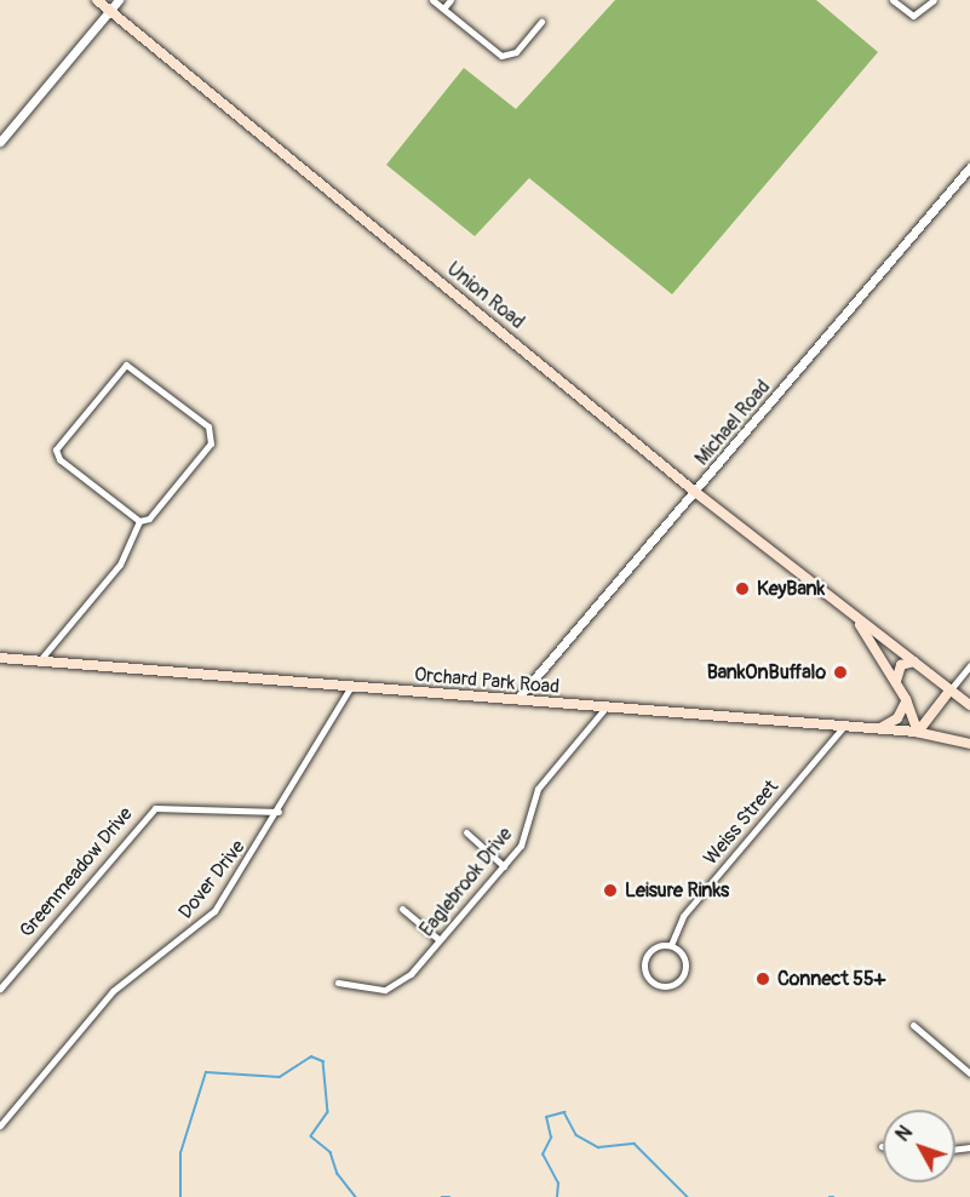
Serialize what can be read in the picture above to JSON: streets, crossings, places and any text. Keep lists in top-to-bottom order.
{
  "streets": {
    "main road": ["Union Road", "Orchard Park Road"],
    "street": [
      "Michael Road",
      "Weiss Street",
      "Greenmeadow Drive",
      "Dover Drive",
      "Eaglebrook Drive"
    ]
  },
  "crossings": [
    ["Union Road", "Michael Road"],
    ["Union Road", "Orchard Park Road"],
    ["Michael Road", "Orchard Park Road"],
    ["Orchard Park Road", "Weiss Street"],
    ["Orchard Park Road", "Dover Drive"],
    ["Orchard Park Road", "Eaglebrook Drive"],
    ["Greenmeadow Drive", "Dover Drive"]
  ],
  "places": [
    "KeyBank",
    "BankOnBuffalo",
    "Leisure Rinks",
    "Connect 55+"
  ],
  "north": "top left"
}
